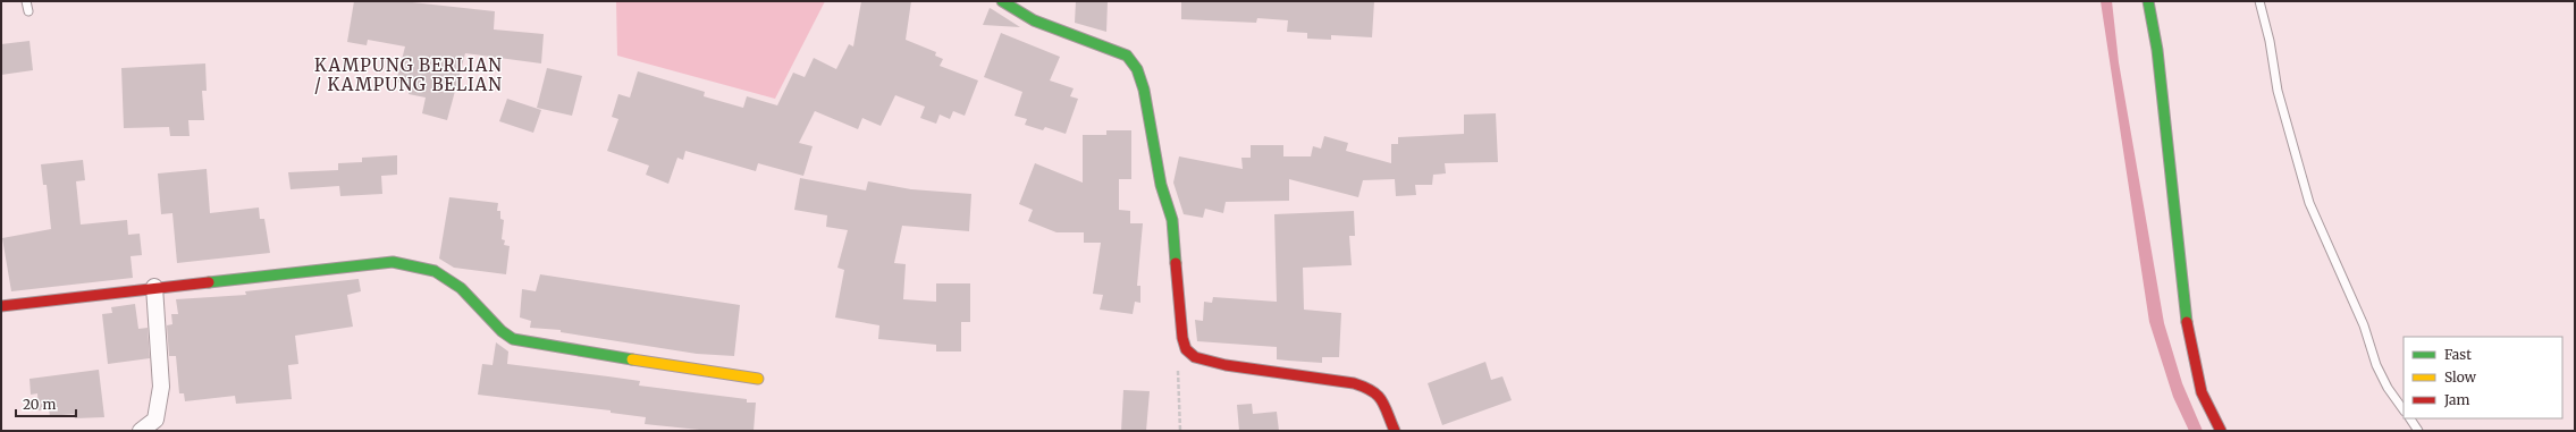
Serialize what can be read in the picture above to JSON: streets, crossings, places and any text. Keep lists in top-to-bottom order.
{
  "districts": ["KAMPUNG BERLIAN / KAMPUNG BELIAN"],
  "legend": ["Fast", "Slow", "Jam"],
  "scale_bar": "20 m"
}
